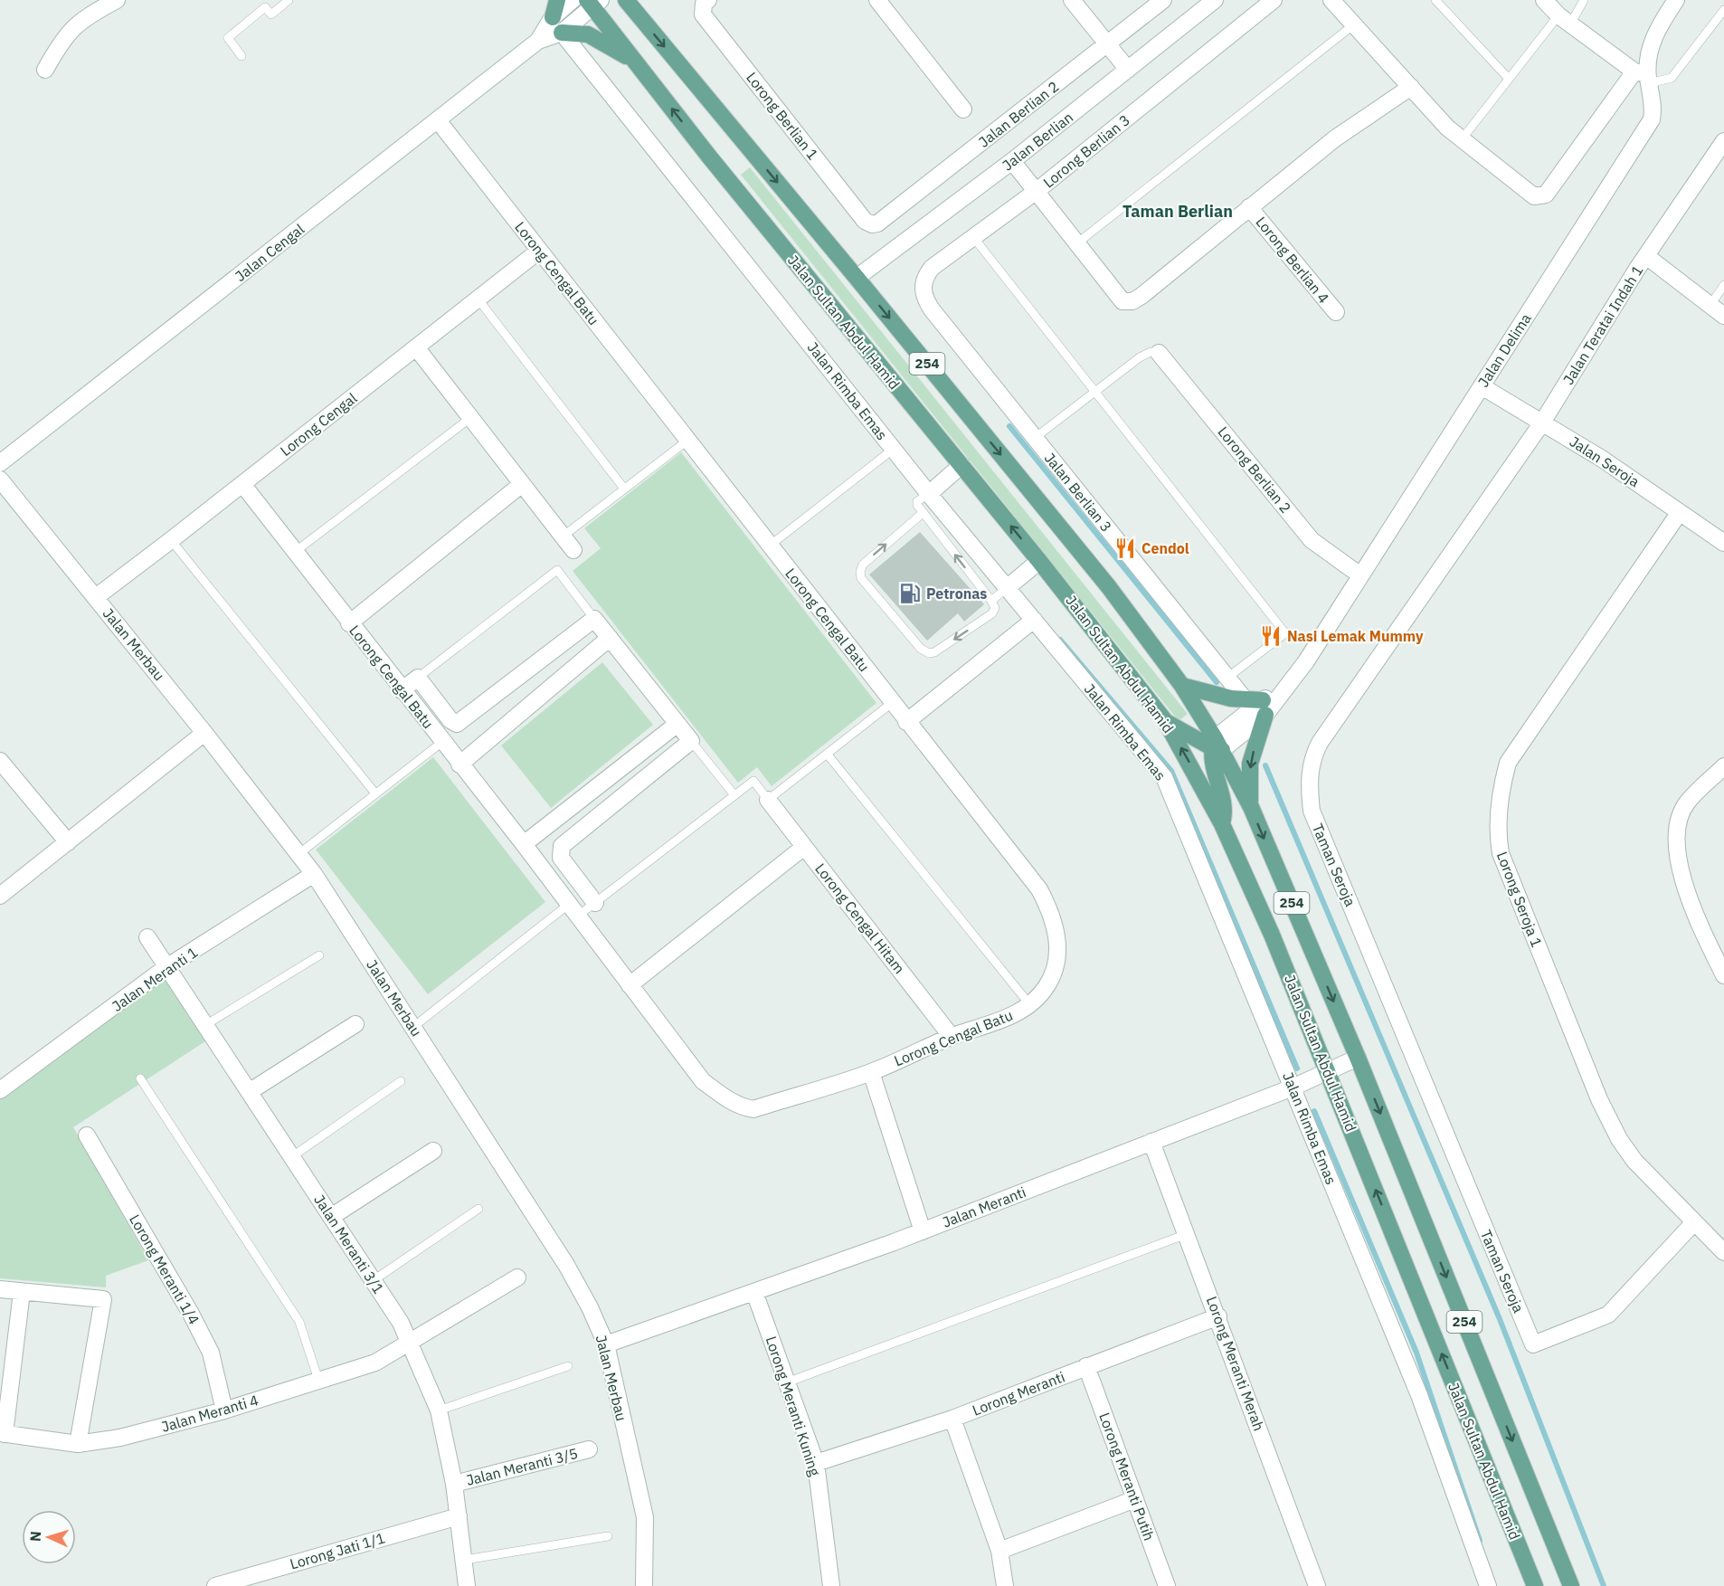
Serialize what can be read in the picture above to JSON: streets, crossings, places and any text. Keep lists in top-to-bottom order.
{
  "streets": {
    "main road": ["Jalan Sultan Abdul Hamid", "254"],
    "street": [
      "Jalan Berlian 2",
      "Lorong Berlian 1",
      "Jalan Berlian",
      "Lorong Berlian 3",
      "Jalan Cengal",
      "Lorong Berlian 4",
      "Lorong Cengal Batu",
      "Jalan Teratai Indah 1",
      "Jalan Delima",
      "Jalan Rimba Emas",
      "Lorong Cengal",
      "Jalan Seroja",
      "Lorong Berlian 2",
      "Jalan Berlian 3",
      "Jalan Merbau",
      "Taman Seroja",
      "Lorong Seroja 1",
      "Lorong Cengal Hitam",
      "Jalan Meranti 1",
      "Jalan Meranti",
      "Jalan Meranti 3/1",
      "Lorong Meranti 1/4",
      "Lorong Meranti Merah",
      "Lorong Meranti",
      "Lorong Meranti Kuning",
      "Jalan Meranti 4",
      "Jalan Meranti 3/5",
      "Lorong Meranti Putih",
      "Lorong Jati 1/1"
    ]
  },
  "crossings": [
    ["Jalan Berlian 2", "Lorong Berlian 1"],
    ["Jalan Berlian", "Jalan Sultan Abdul Hamid"],
    ["Lorong Berlian 3", "Jalan Berlian 3"],
    ["Jalan Cengal", "Lorong Cengal Batu"],
    ["Jalan Cengal", "Jalan Sultan Abdul Hamid"],
    ["Jalan Cengal", "Jalan Rimba Emas"],
    ["Lorong Cengal Batu", "Lorong Cengal"],
    ["Lorong Cengal Batu", "Lorong Cengal Hitam"],
    ["Jalan Sultan Abdul Hamid", "Jalan Delima"],
    ["Jalan Sultan Abdul Hamid", "Jalan Meranti"],
    ["Jalan Teratai Indah 1", "Jalan Seroja"],
    ["Jalan Teratai Indah 1", "Taman Seroja"],
    ["Jalan Delima", "Jalan Seroja"],
    ["Jalan Delima", "Lorong Berlian 2"],
    ["Jalan Delima", "Jalan Berlian 3"],
    ["Jalan Rimba Emas", "Jalan Meranti"],
    ["Lorong Cengal", "Jalan Merbau"],
    ["Jalan Seroja", "Taman Seroja"],
    ["Jalan Seroja", "Lorong Seroja 1"],
    ["Jalan Merbau", "Jalan Meranti 1"],
    ["Jalan Merbau", "Jalan Meranti"],
    ["Taman Seroja", "Lorong Seroja 1"],
    ["Jalan Meranti 1", "Jalan Meranti 3/1"],
    ["Jalan Meranti", "Lorong Meranti Merah"],
    ["Jalan Meranti", "Lorong Meranti Kuning"],
    ["Jalan Meranti 3/1", "Jalan Meranti 4"],
    ["Jalan Meranti 3/1", "Jalan Meranti 3/5"],
    ["Jalan Meranti 3/1", "Lorong Jati 1/1"],
    ["Lorong Meranti 1/4", "Jalan Meranti 4"],
    ["Lorong Meranti Merah", "Lorong Meranti"],
    ["Lorong Meranti", "Lorong Meranti Kuning"],
    ["Lorong Meranti", "Lorong Meranti Putih"]
  ],
  "districts": ["Taman Berlian"],
  "places": {
    "restaurant": ["Cendol", "Nasi Lemak Mummy"],
    "fuel station": ["Petronas"]
  },
  "north": "left"
}
